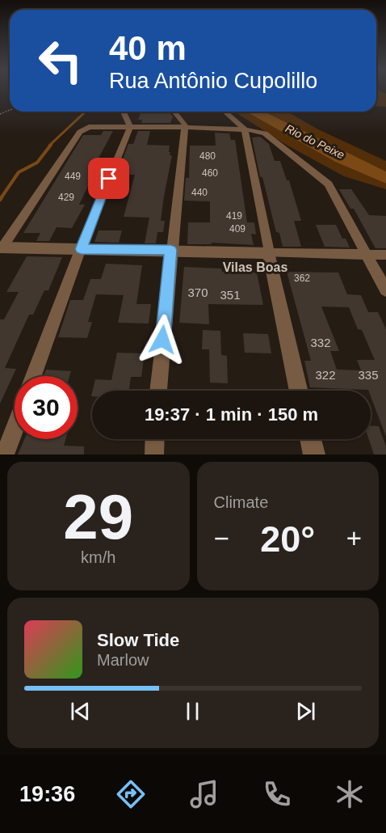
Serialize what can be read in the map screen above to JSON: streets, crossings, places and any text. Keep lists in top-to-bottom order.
{
  "districts": ["Vilas Boas"],
  "water": ["Rio do Peixe"],
  "house_numbers": [
    "480",
    "460",
    "449",
    "440",
    "429",
    "419",
    "409",
    "362",
    "370",
    "351",
    "332",
    "322",
    "335"
  ],
  "page": {
    "turn": ["40 m", "Rua Antônio Cupolillo"],
    "limit": "30",
    "trip": "19:37 · 1 min · 150 m",
    "tile": [
      ["29", "km/h"],
      "Climate"
    ],
    "heat": ["−", "20°", "+"],
    "song": ["Slow Tide", "Marlow"],
    "tabs": "19:36"
  }
}
